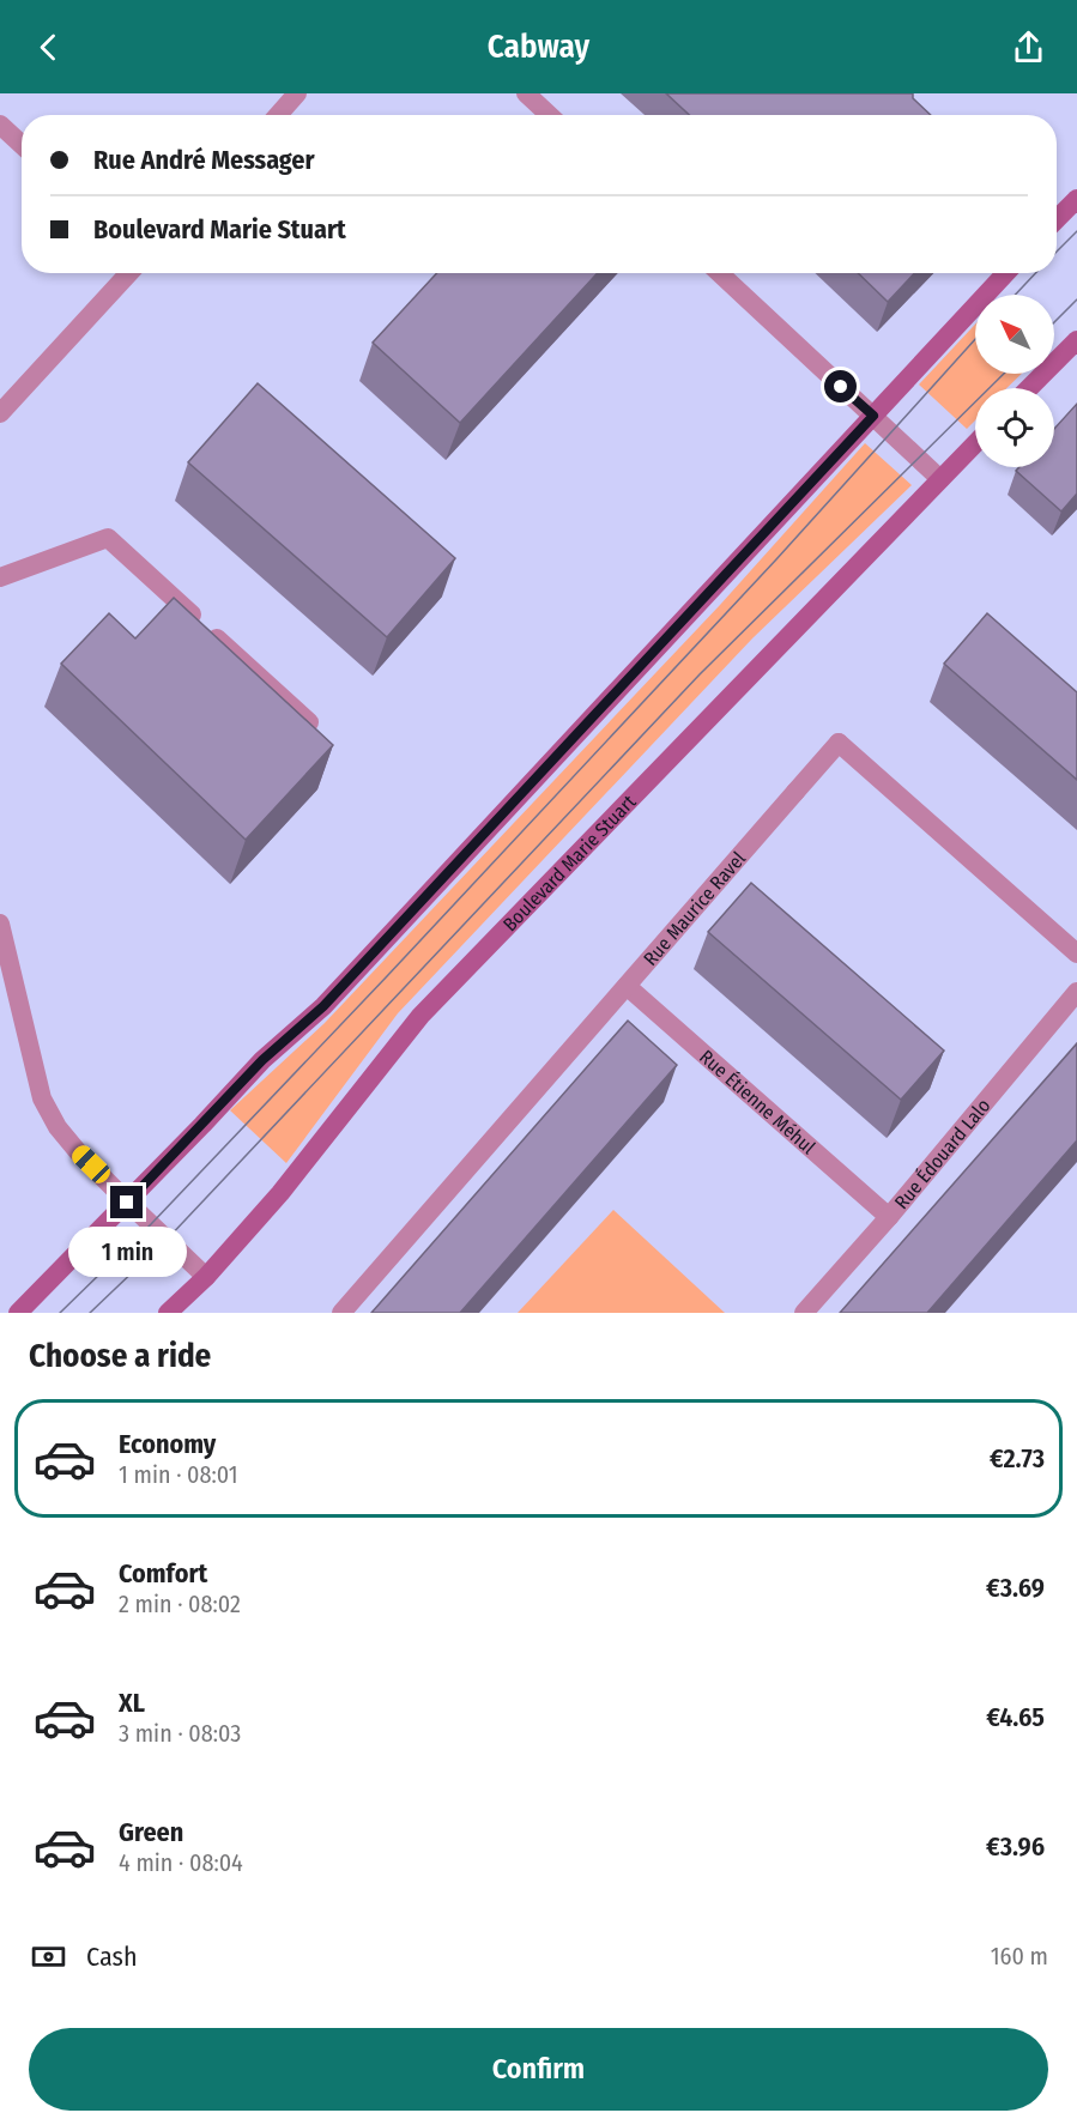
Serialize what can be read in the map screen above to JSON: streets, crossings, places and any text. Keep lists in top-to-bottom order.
{
  "streets": {
    "main road": ["Boulevard Marie Stuart"],
    "street": ["Rue Maurice Ravel", "Rue Étienne Méhul", "Rue Édouard Lalo"]
  },
  "crossings": [
    ["Rue Maurice Ravel", "Rue Étienne Méhul"],
    ["Rue Étienne Méhul", "Rue Édouard Lalo"]
  ],
  "north": "top left",
  "page": {
    "header": "Cabway",
    "banner": ["Rue André Messager", "Boulevard Marie Stuart"],
    "bubble": "1 min",
    "heading": "Choose a ride",
    "list": [
      {
        "name": "Economy",
        "note": "1 min · 08:01",
        "value": "€2.73"
      },
      {
        "name": "Comfort",
        "note": "2 min · 08:02",
        "value": "€3.69"
      },
      {
        "name": "XL",
        "note": "3 min · 08:03",
        "value": "€4.65"
      },
      {
        "name": "Green",
        "note": "4 min · 08:04",
        "value": "€3.96"
      }
    ],
    "pay": ["Cash", "160 m"],
    "buttons": "Confirm"
  }
}
